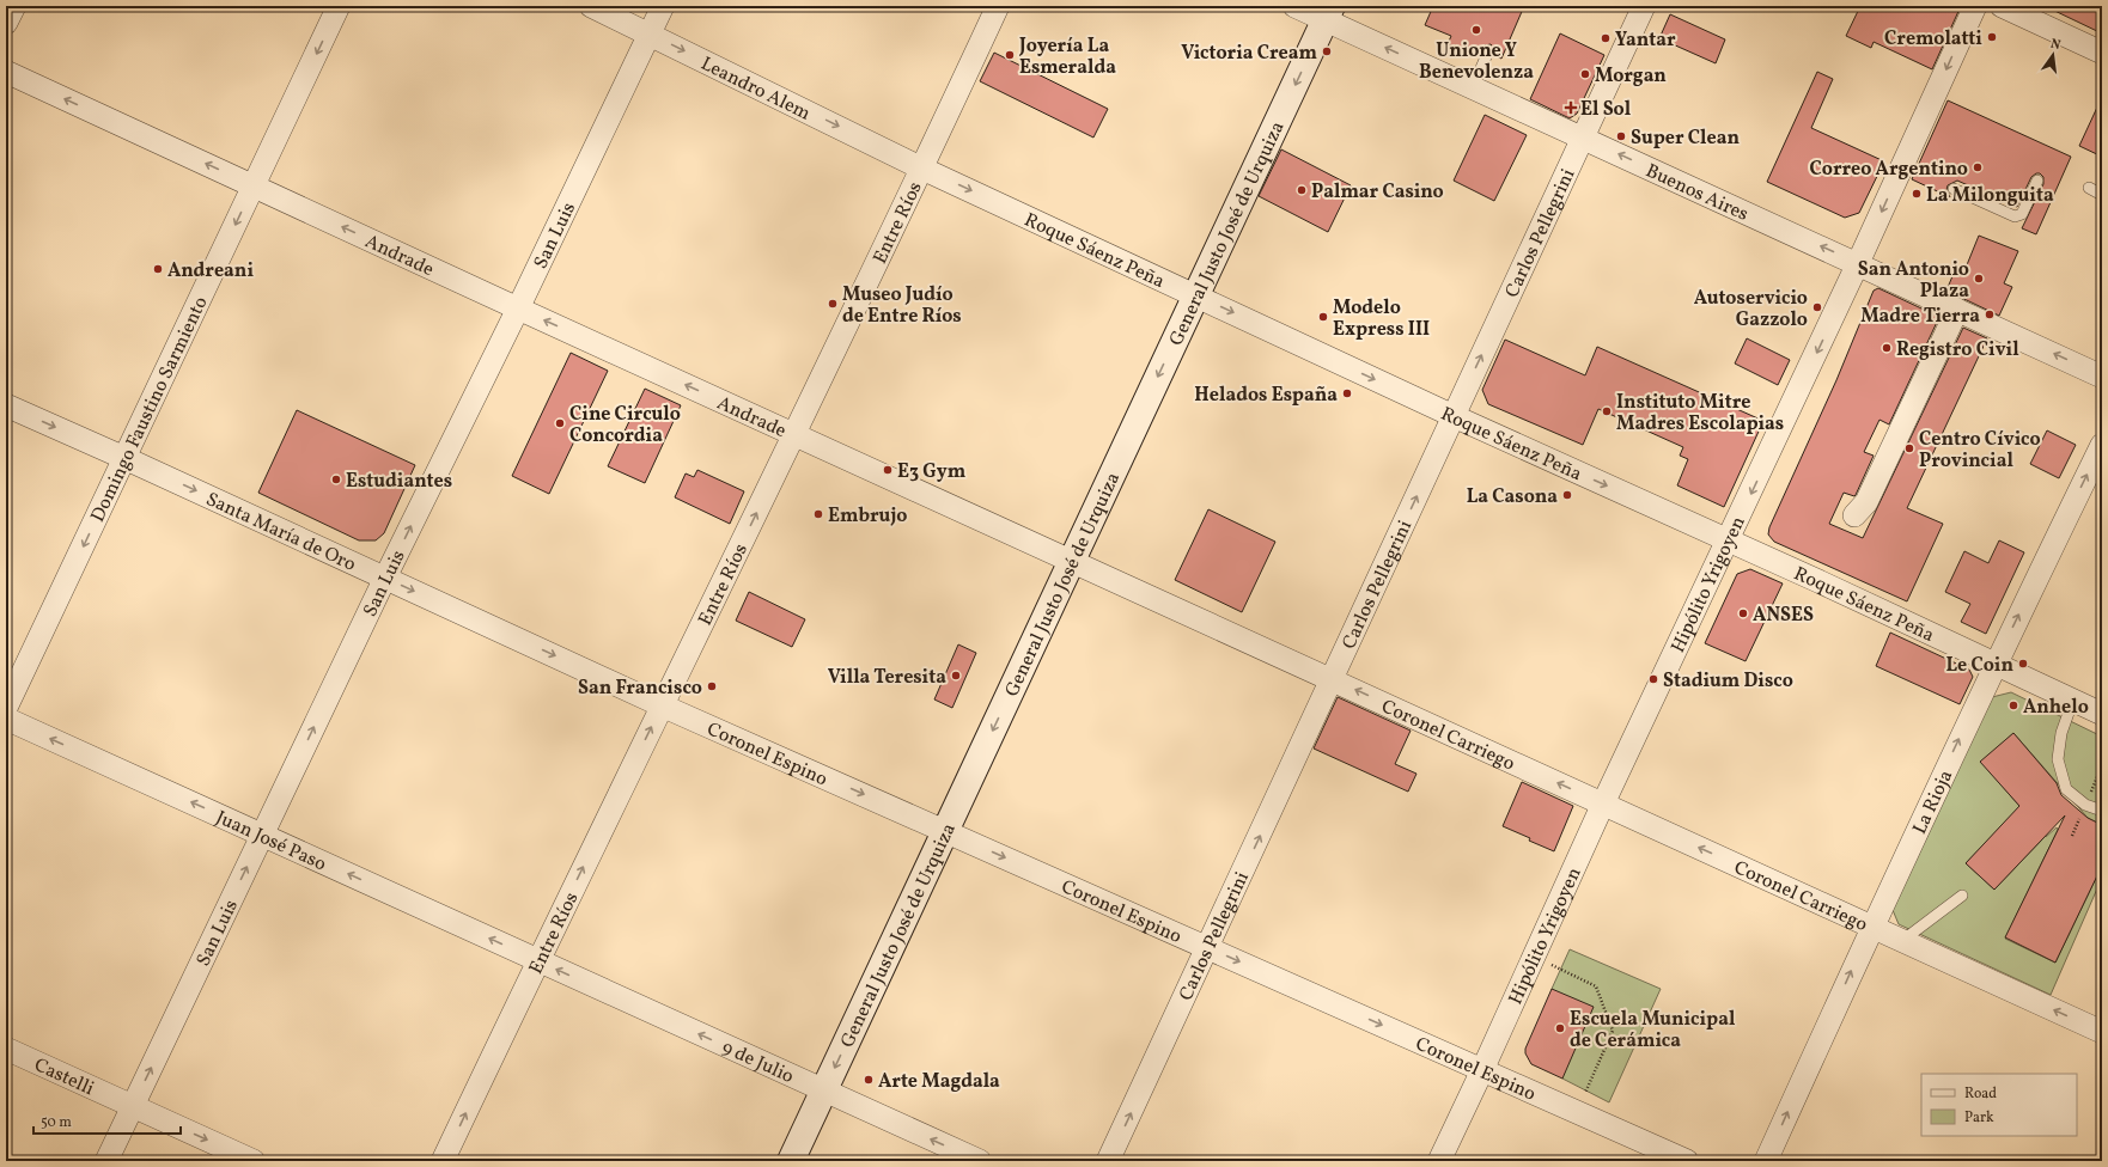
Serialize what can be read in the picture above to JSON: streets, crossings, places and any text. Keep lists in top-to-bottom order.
{
  "streets": {
    "street": [
      "Leandro Alem",
      "Buenos Aires",
      "Entre Ríos",
      "Carlos Pellegrini",
      "General Justo José de Urquiza",
      "San Luis",
      "Roque Sáenz Peña",
      "Andrade",
      "Domingo Faustino Sarmiento",
      "Santa María de Oro",
      "Hipólito Yrigoyen",
      "Coronel Carriego",
      "Coronel Espino",
      "La Rioja",
      "Juan José Paso",
      "9 de Julio",
      "Castelli"
    ]
  },
  "crossings": [
    ["Leandro Alem", "Entre Ríos"],
    ["Leandro Alem", "San Luis"],
    ["Leandro Alem", "Roque Sáenz Peña"],
    ["Buenos Aires", "Carlos Pellegrini"],
    ["Buenos Aires", "General Justo José de Urquiza"],
    ["Buenos Aires", "Hipólito Yrigoyen"],
    ["Entre Ríos", "Roque Sáenz Peña"],
    ["Entre Ríos", "Andrade"],
    ["Entre Ríos", "Santa María de Oro"],
    ["Entre Ríos", "Coronel Carriego"],
    ["Entre Ríos", "Coronel Espino"],
    ["Entre Ríos", "Juan José Paso"],
    ["Entre Ríos", "9 de Julio"],
    ["Carlos Pellegrini", "Roque Sáenz Peña"],
    ["Carlos Pellegrini", "Coronel Carriego"],
    ["Carlos Pellegrini", "Coronel Espino"],
    ["General Justo José de Urquiza", "Roque Sáenz Peña"],
    ["General Justo José de Urquiza", "Coronel Carriego"],
    ["General Justo José de Urquiza", "Coronel Espino"],
    ["General Justo José de Urquiza", "9 de Julio"],
    ["San Luis", "Andrade"],
    ["San Luis", "Santa María de Oro"],
    ["San Luis", "Juan José Paso"],
    ["San Luis", "Castelli"],
    ["Roque Sáenz Peña", "Hipólito Yrigoyen"],
    ["Roque Sáenz Peña", "La Rioja"],
    ["Andrade", "Domingo Faustino Sarmiento"],
    ["Andrade", "Coronel Carriego"],
    ["Domingo Faustino Sarmiento", "Santa María de Oro"],
    ["Santa María de Oro", "Coronel Espino"],
    ["Hipólito Yrigoyen", "Coronel Carriego"],
    ["Hipólito Yrigoyen", "Coronel Espino"],
    ["Coronel Carriego", "La Rioja"],
    ["Juan José Paso", "9 de Julio"]
  ],
  "one_way": [
    "Leandro Alem",
    "Buenos Aires",
    "Entre Ríos",
    "Carlos Pellegrini",
    "General Justo José de Urquiza",
    "San Luis",
    "Roque Sáenz Peña",
    "Andrade",
    "Domingo Faustino Sarmiento",
    "Santa María de Oro",
    "Coronel Carriego",
    "Coronel Espino",
    "La Rioja",
    "Juan José Paso",
    "9 de Julio",
    "Castelli"
  ],
  "places": {
    "other": [
      "Unione Y Benevolenza",
      "Cremolatti",
      "Yantar",
      "Victoria Cream",
      "Joyería La Esmeralda",
      "Morgan",
      "Super Clean",
      "Correo Argentino",
      "Palmar Casino",
      "La Milonguita",
      "Andreani",
      "San Antonio Plaza",
      "Museo Judío de Entre Ríos",
      "Autoservicio Gazzolo",
      "Madre Tierra",
      "Modelo Express III",
      "Registro Civil",
      "Helados España",
      "Instituto Mitre Madres Escolapias",
      "Cine Circulo Concordia",
      "Centro Cívico Provincial",
      "E3 Gym",
      "Estudiantes",
      "La Casona",
      "Embrujo",
      "ANSES",
      "Le Coin",
      "Villa Teresita",
      "Stadium Disco",
      "San Francisco",
      "Anhelo",
      "Escuela Municipal de Cerámica",
      "Arte Magdala"
    ],
    "health": ["El Sol"]
  },
  "legend": ["Road", "Park"],
  "scale_bar": "50 m",
  "north": "top"
}
